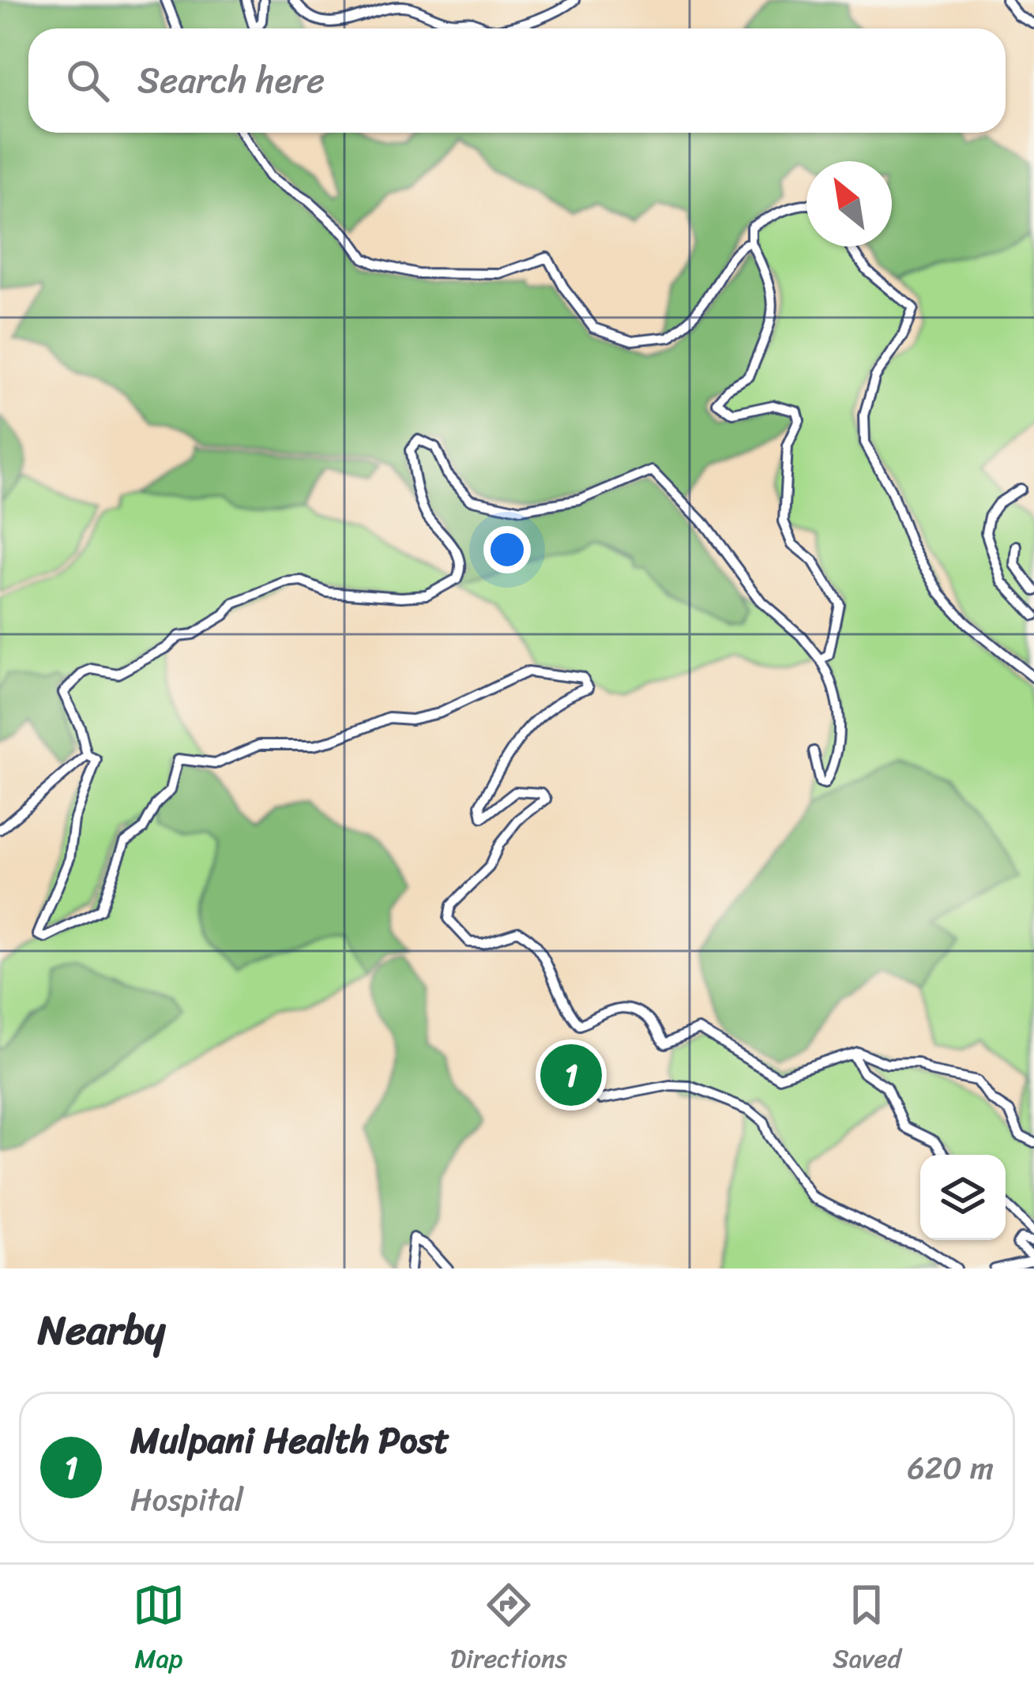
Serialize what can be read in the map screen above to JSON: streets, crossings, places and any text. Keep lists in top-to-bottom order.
{
  "north": "top left",
  "page": {
    "search": "Search here",
    "pins": "1",
    "heading": "Nearby",
    "list": [
      {
        "mark": "1",
        "name": "Mulpani Health Post",
        "note": "Hospital",
        "value": "620 m"
      }
    ],
    "nav": ["Map", "Directions", "Saved"]
  }
}
